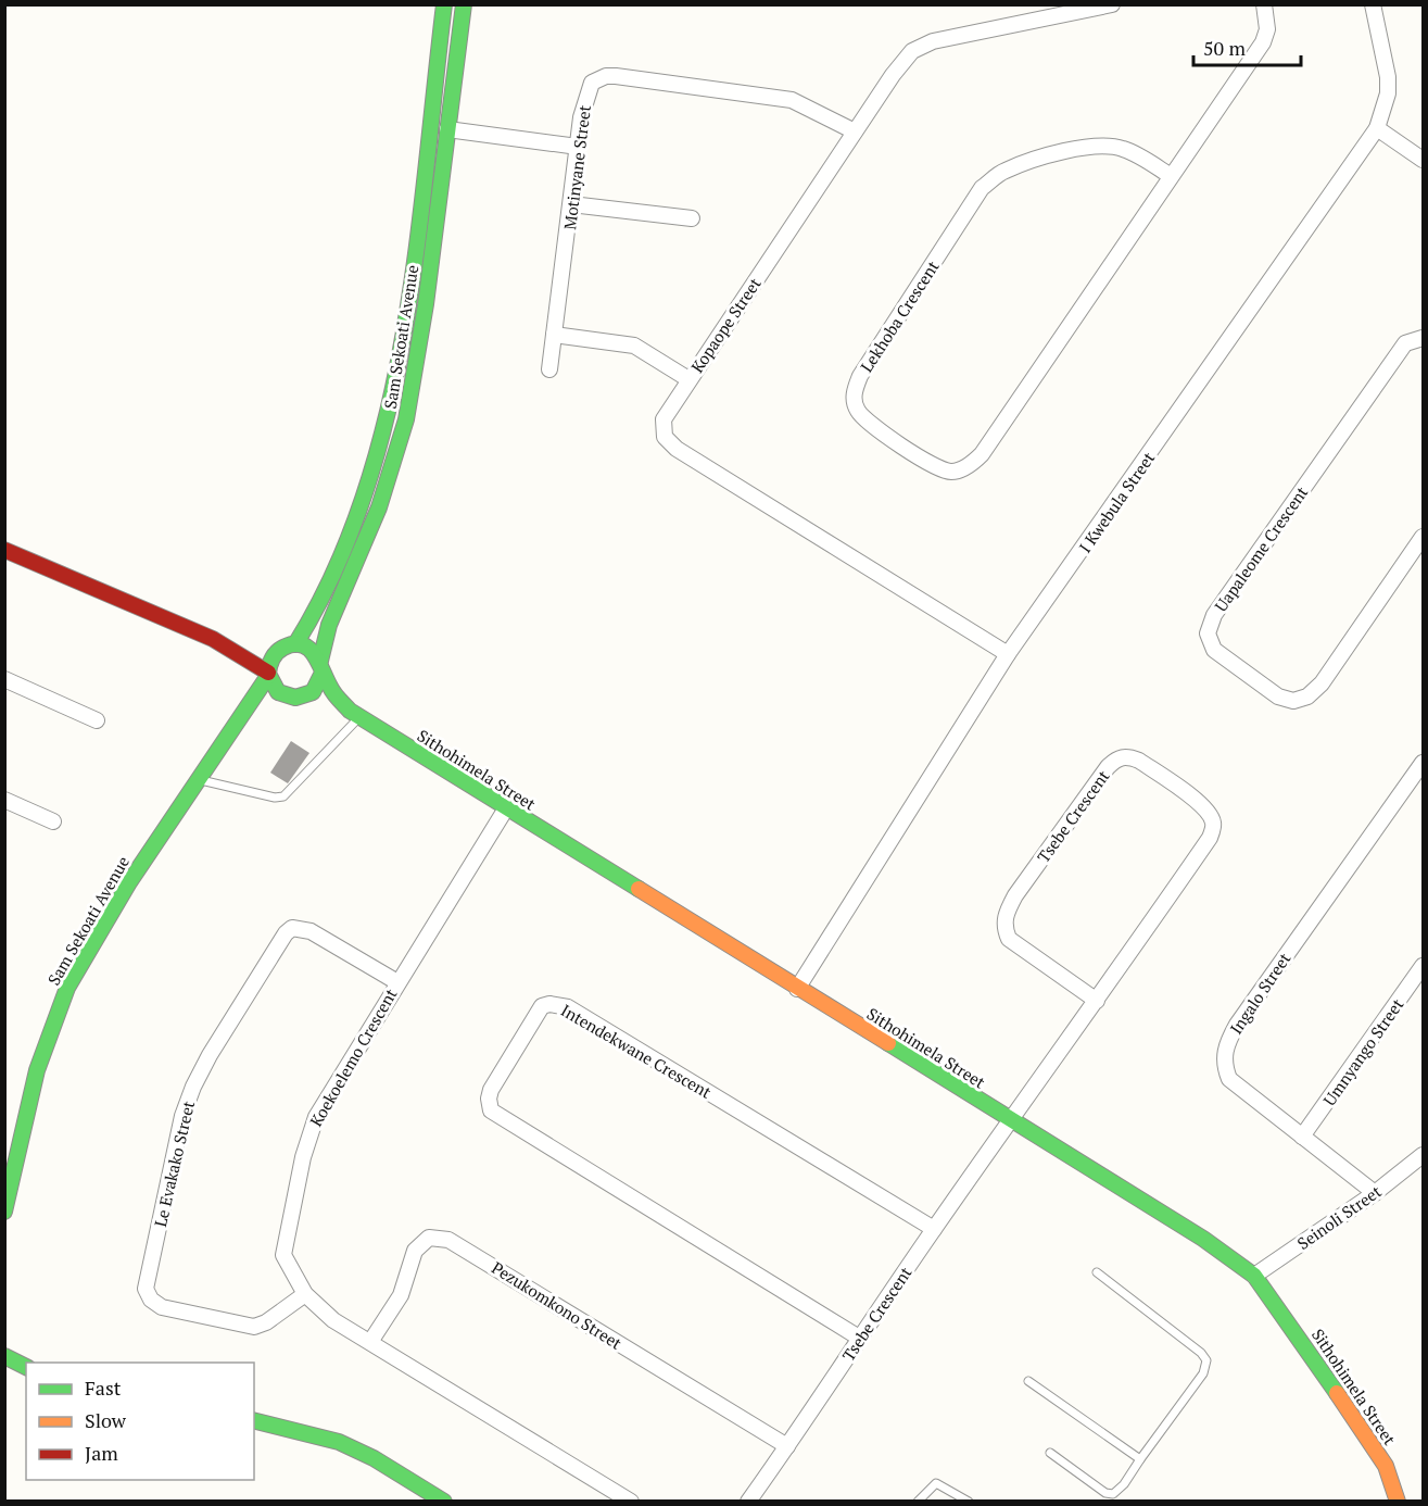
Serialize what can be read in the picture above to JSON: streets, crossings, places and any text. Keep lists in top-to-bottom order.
{
  "streets": {
    "street": [
      "Motinyane Street",
      "Lekhoba Crescent",
      "Kopaope Street",
      "Sam Sekoati Avenue",
      "I Kwebula Street",
      "Uapaleome Crescent",
      "Sithohimela Street",
      "Tsebe Crescent",
      "Ingalo Street",
      "Intendekwane Crescent",
      "Umnyango Street",
      "Koekoelemo Crescent",
      "Le Evakako Street",
      "Seinoli Street",
      "Pezukomkono Street"
    ]
  },
  "crossings": [
    ["Motinyane Street", "Kopaope Street"],
    ["Kopaope Street", "I Kwebula Street"],
    ["Sam Sekoati Avenue", "Sithohimela Street"],
    ["I Kwebula Street", "Sithohimela Street"],
    ["Sithohimela Street", "Tsebe Crescent"],
    ["Sithohimela Street", "Koekoelemo Crescent"],
    ["Sithohimela Street", "Seinoli Street"],
    ["Tsebe Crescent", "Intendekwane Crescent"],
    ["Tsebe Crescent", "Pezukomkono Street"],
    ["Ingalo Street", "Umnyango Street"],
    ["Ingalo Street", "Seinoli Street"],
    ["Koekoelemo Crescent", "Le Evakako Street"],
    ["Koekoelemo Crescent", "Pezukomkono Street"]
  ],
  "legend": ["Fast", "Slow", "Jam"],
  "scale_bar": "50 m"
}
